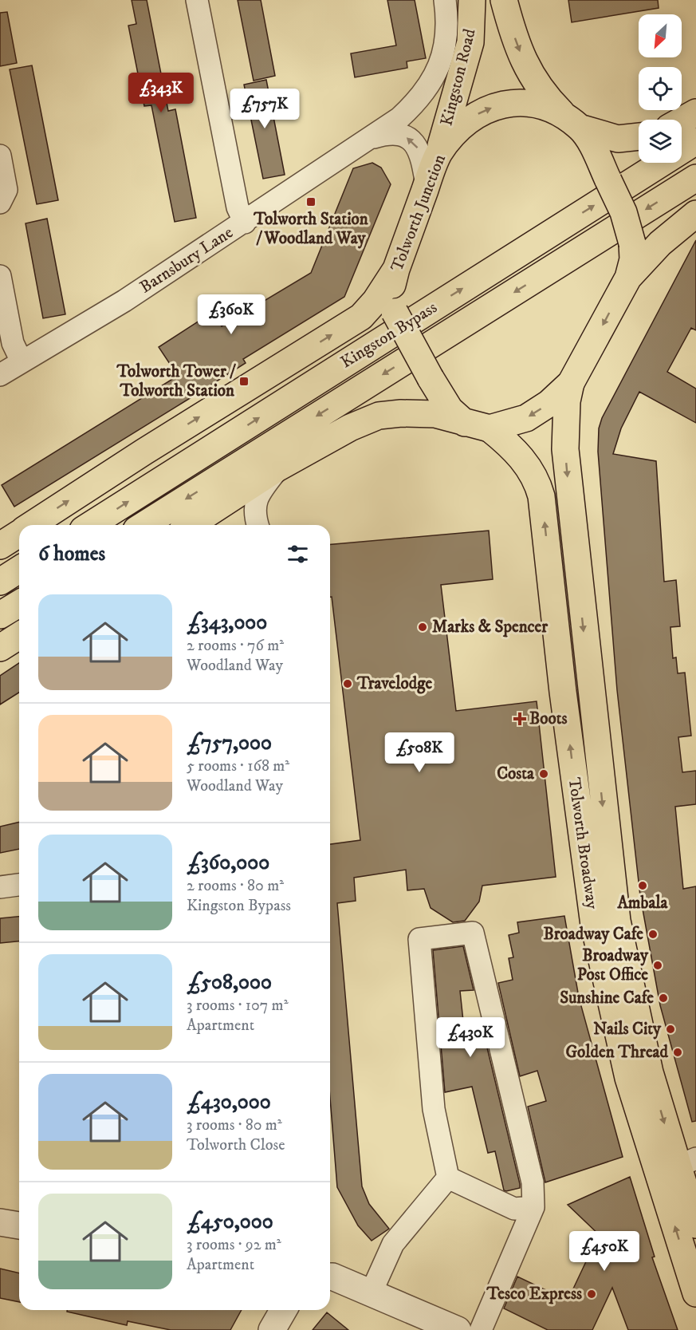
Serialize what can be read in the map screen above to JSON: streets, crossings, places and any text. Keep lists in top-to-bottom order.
{
  "streets": {
    "main road": [
      "Kingston Road",
      "Tolworth Junction",
      "Kingston Bypass",
      "Tolworth Broadway"
    ],
    "street": ["Barnsbury Lane"]
  },
  "crossings": [
    ["Kingston Road", "Tolworth Junction"],
    ["Tolworth Junction", "Barnsbury Lane"],
    ["Tolworth Junction", "Tolworth Broadway"]
  ],
  "places": {
    "transit": ["Tolworth Station / Woodland Way", "Tolworth Tower / Tolworth Station"],
    "other": [
      "Marks & Spencer",
      "Travelodge",
      "Costa",
      "Ambala",
      "Broadway Cafe",
      "Broadway Post Office",
      "Sunshine Cafe",
      "Nails City",
      "Golden Thread",
      "Tesco Express"
    ],
    "health": ["Boots"]
  },
  "north": "bottom left",
  "page": {
    "price": [
      "£343K",
      "£757K",
      "£360K",
      "£508K",
      "£430K",
      "£450K"
    ],
    "heading": "6 homes",
    "list": [
      {
        "name": "£343,000",
        "note": "2 rooms · 76 m² · Woodland Way"
      },
      {
        "name": "£757,000",
        "note": "5 rooms · 168 m² · Woodland Way"
      },
      {
        "name": "£360,000",
        "note": "2 rooms · 80 m² · Kingston Bypass"
      },
      {
        "name": "£508,000",
        "note": "3 rooms · 107 m² · Apartment"
      },
      {
        "name": "£430,000",
        "note": "3 rooms · 80 m² · Tolworth Close"
      },
      {
        "name": "£450,000",
        "note": "3 rooms · 92 m² · Apartment"
      }
    ]
  }
}
